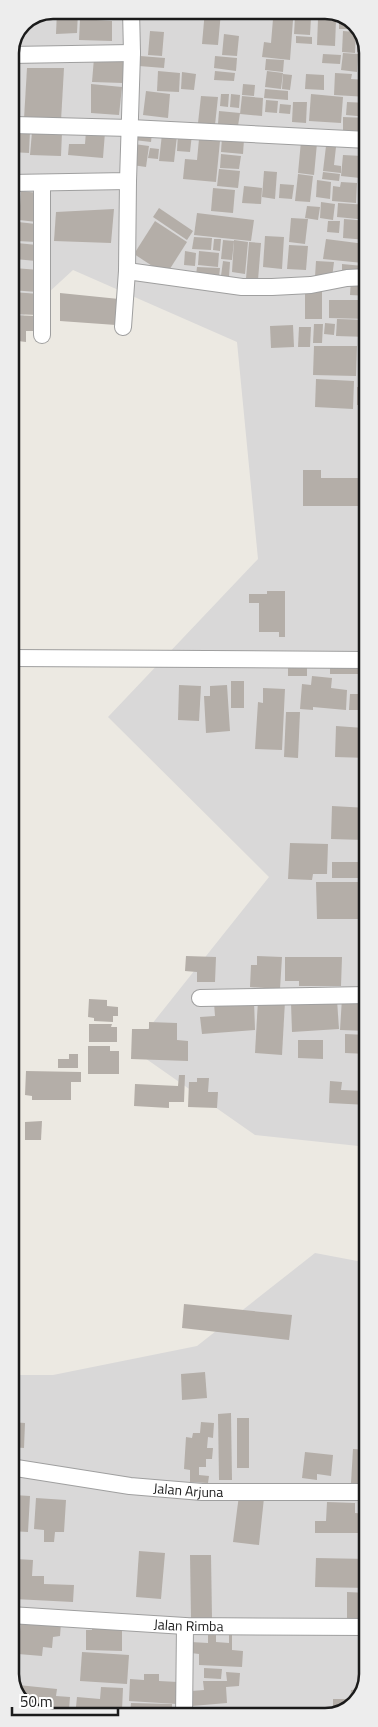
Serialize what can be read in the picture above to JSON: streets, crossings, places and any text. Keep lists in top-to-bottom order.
{
  "streets": {
    "street": ["Jalan Arjuna", "Jalan Rimba"]
  },
  "scale_bar": "50 m"
}
